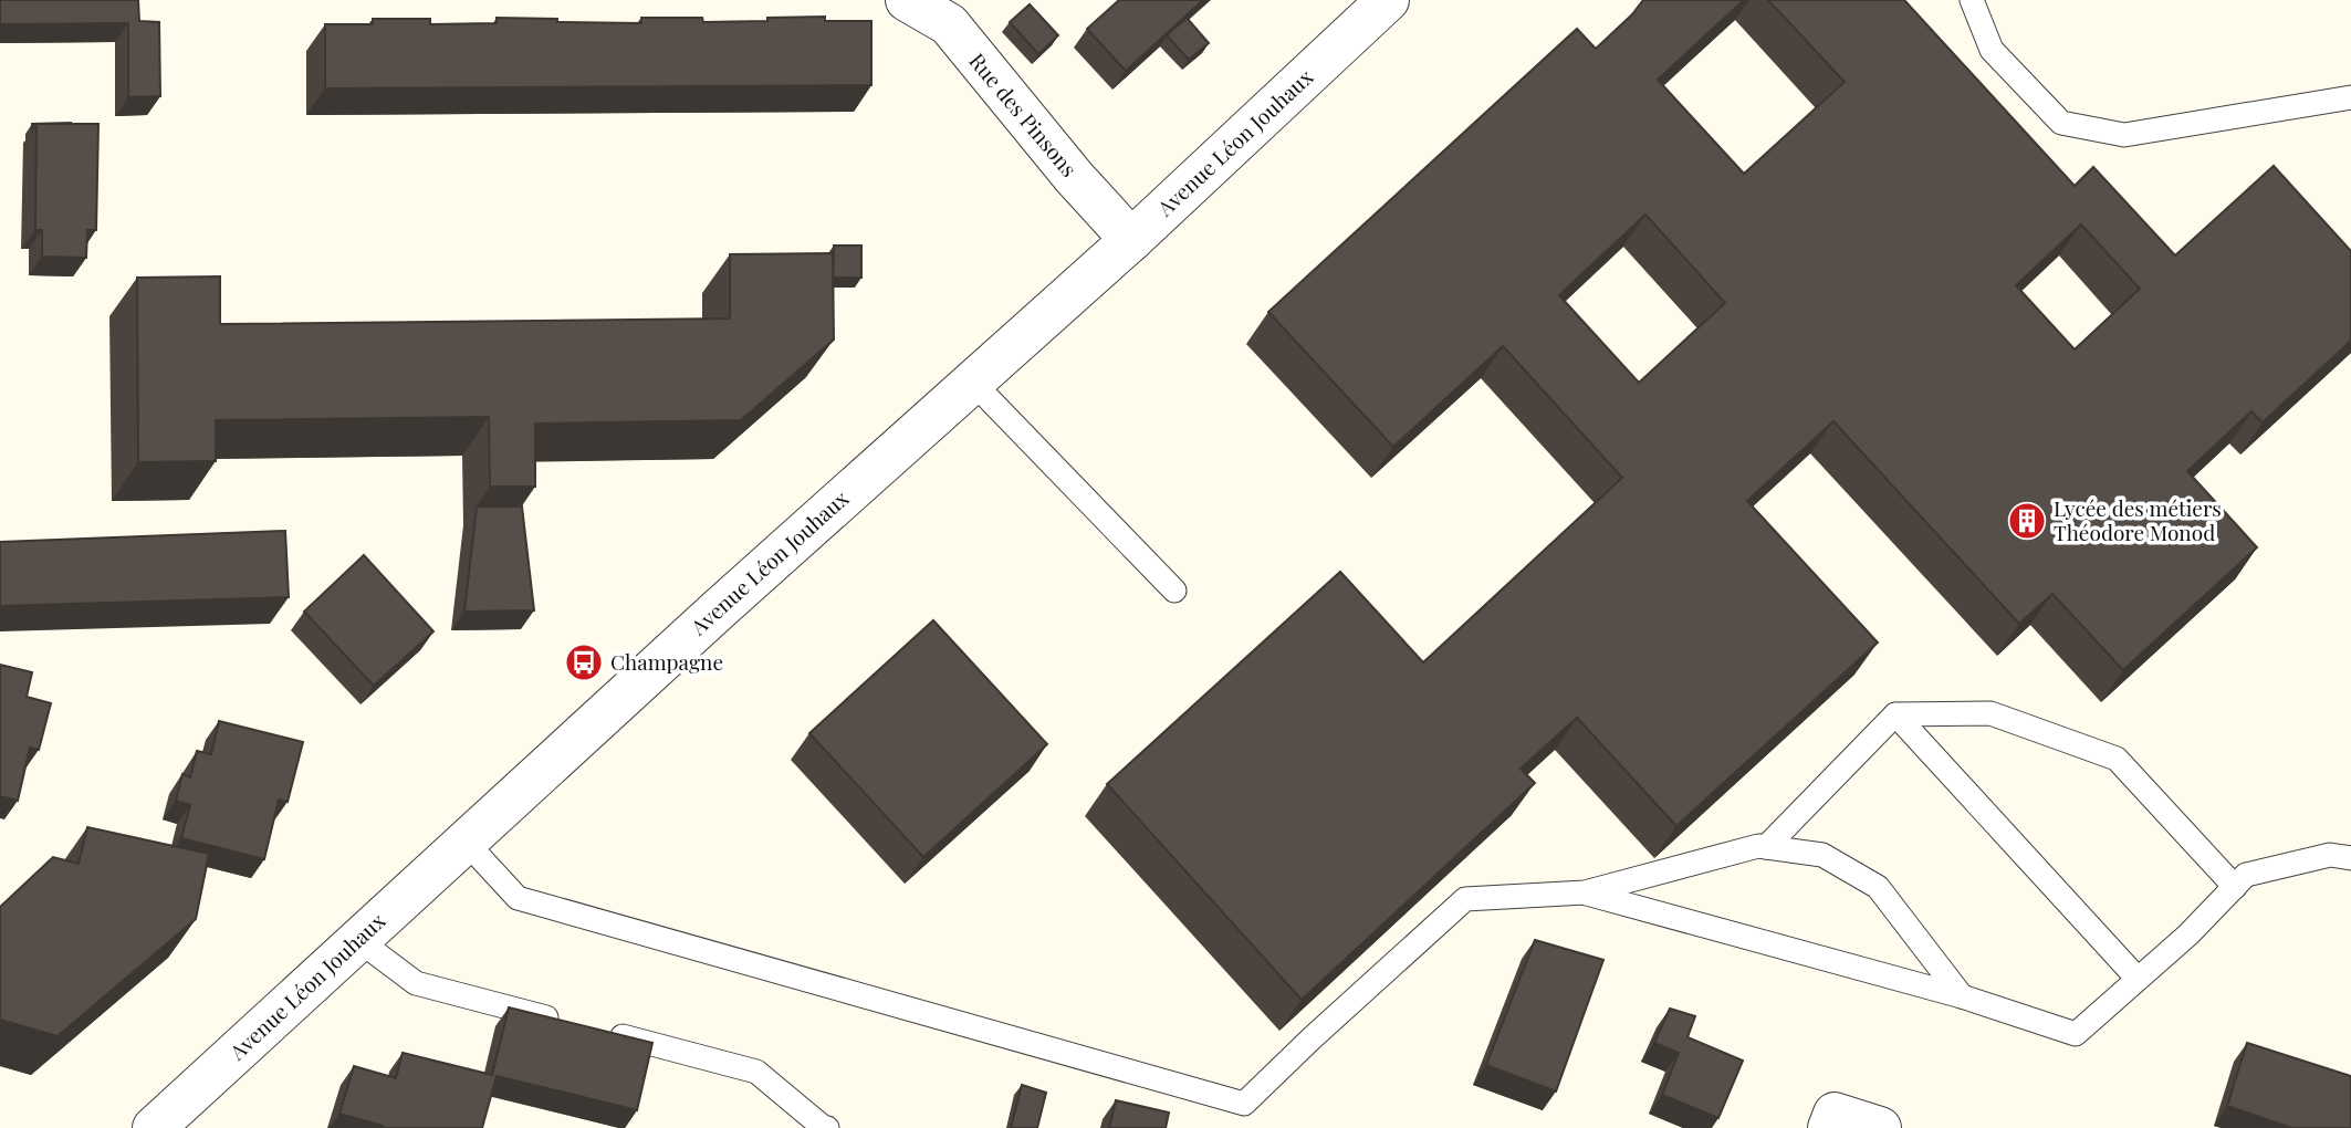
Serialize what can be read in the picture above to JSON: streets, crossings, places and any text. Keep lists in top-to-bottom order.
{
  "streets": {
    "street": ["Rue des Pinsons", "Avenue Léon Jouhaux"]
  },
  "crossings": [
    ["Rue des Pinsons", "Avenue Léon Jouhaux"]
  ],
  "places": {
    "building": ["Lycée des métiers Théodore Monod"],
    "bus stop": ["Champagne"]
  }
}
